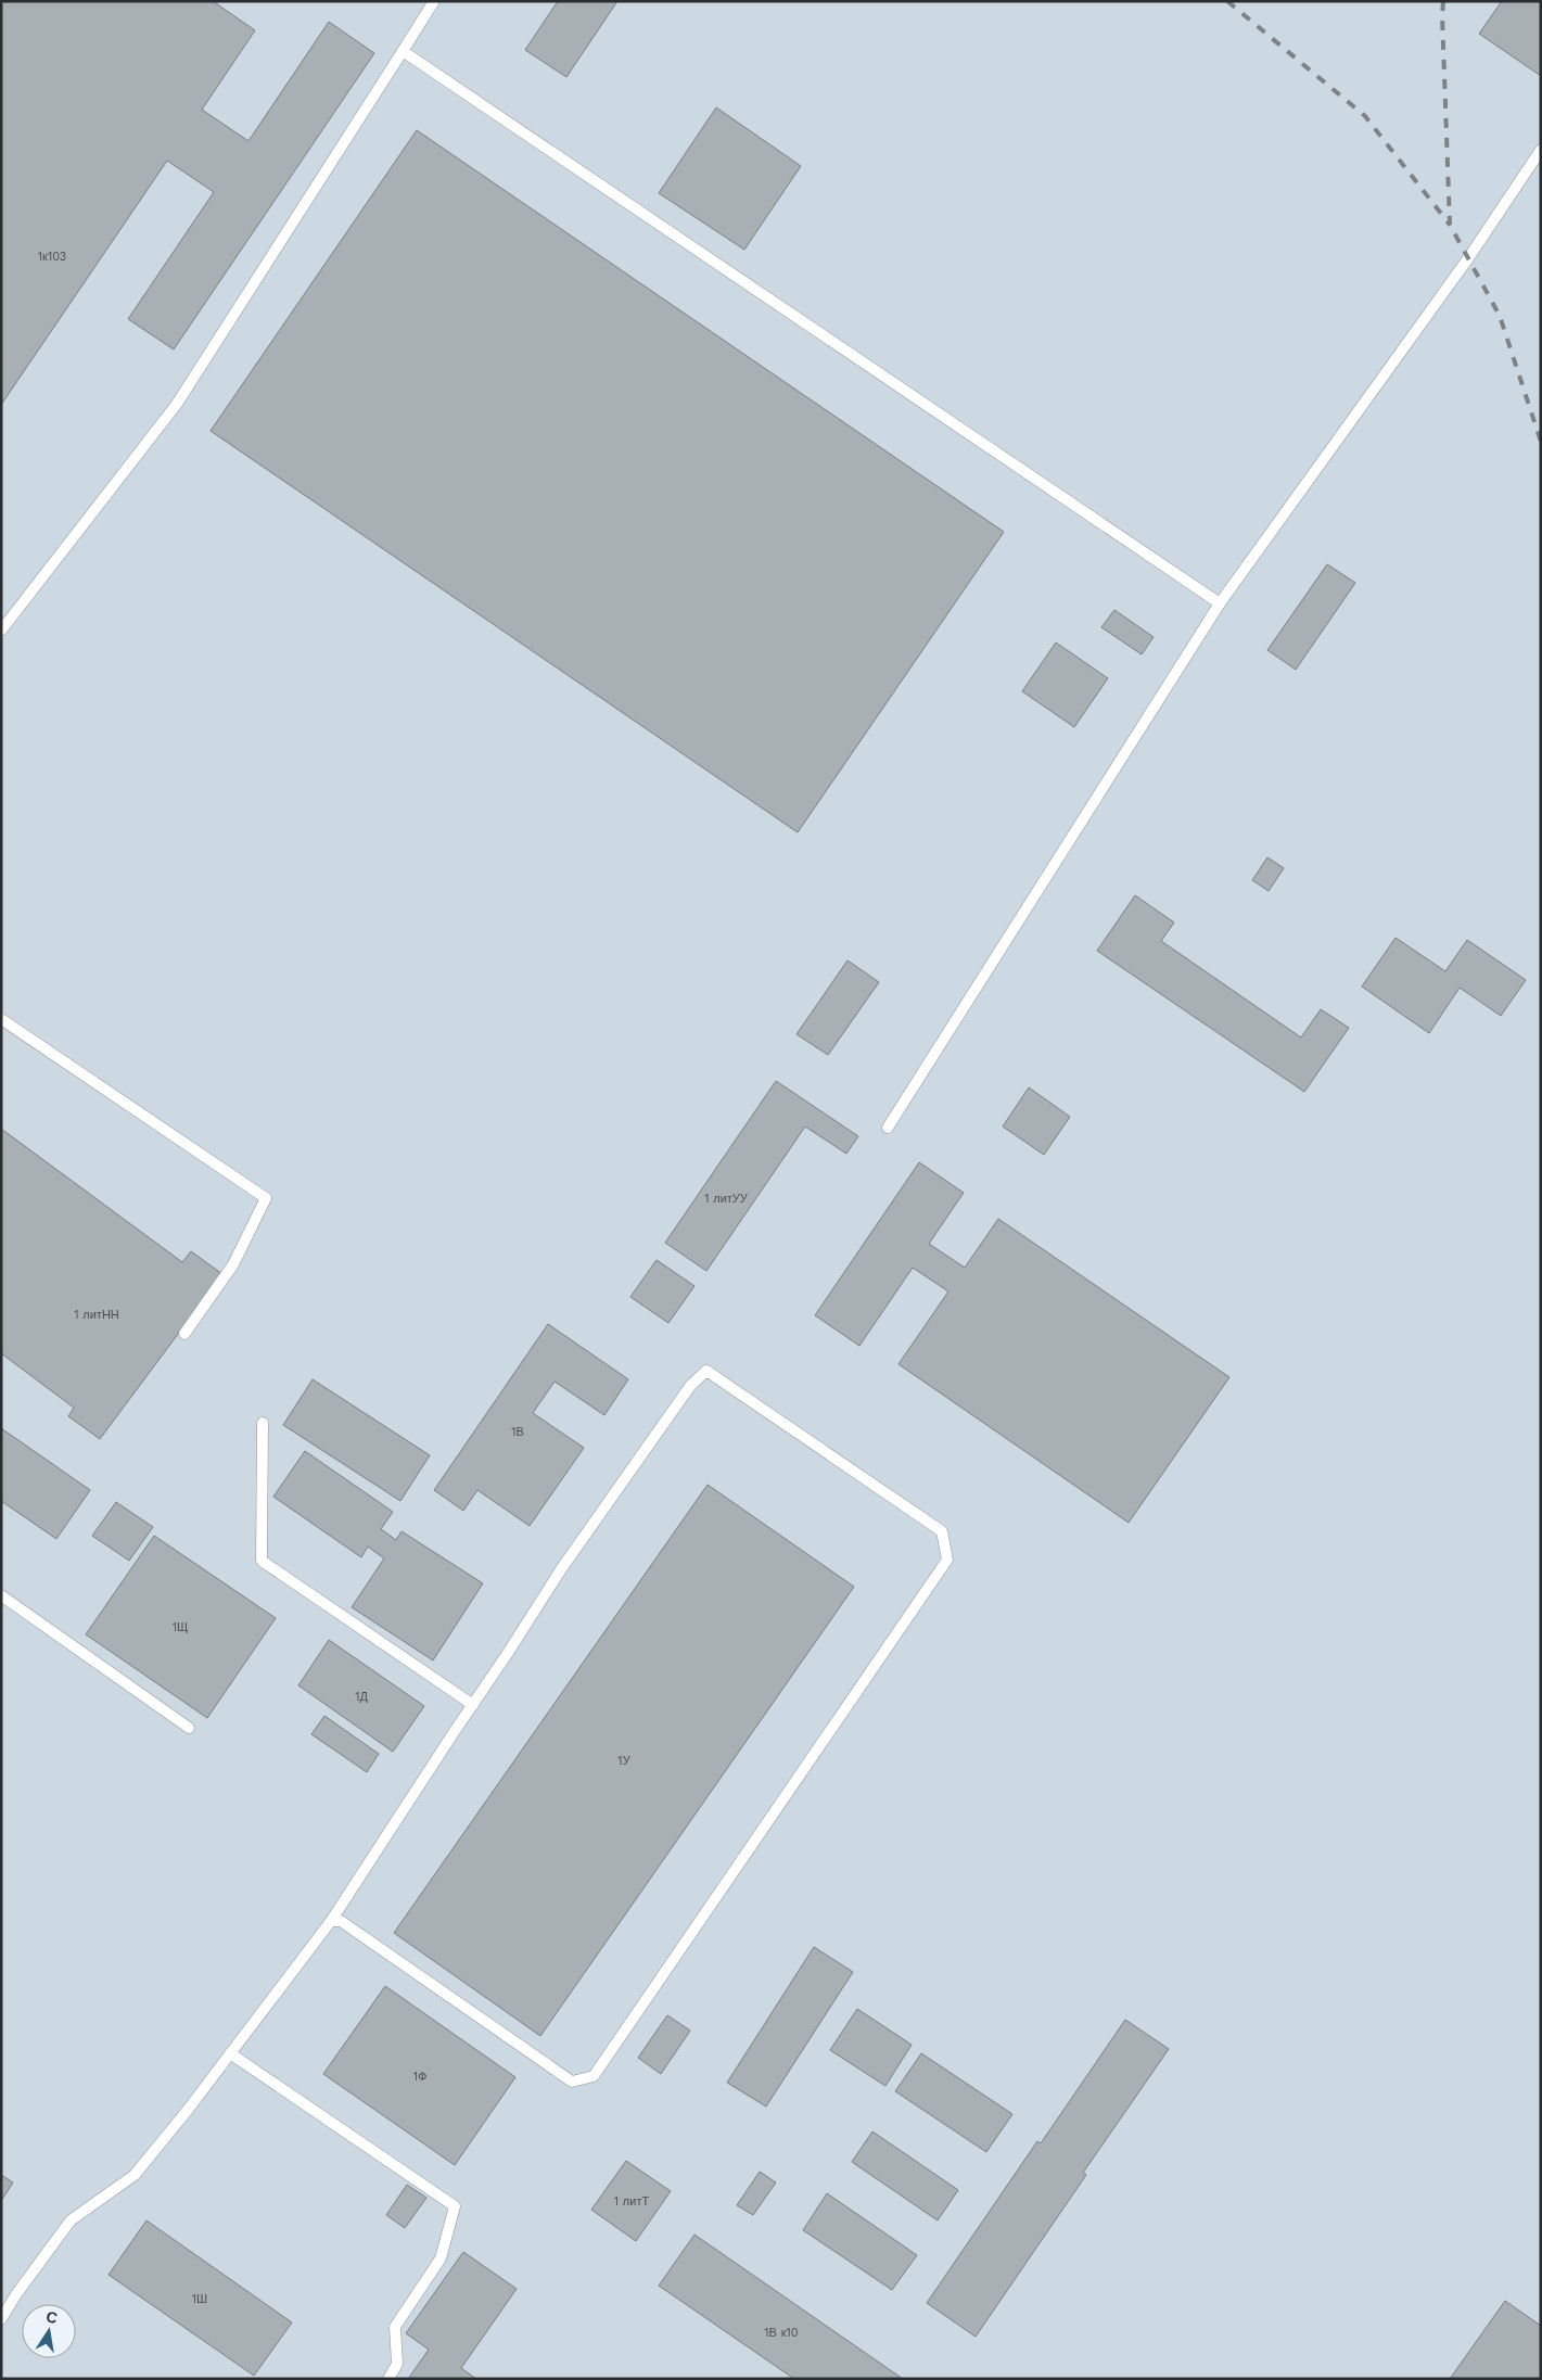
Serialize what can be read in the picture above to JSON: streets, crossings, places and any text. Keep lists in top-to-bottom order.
{
  "house_numbers": [
    "1к103",
    "1 литУУ",
    "1 литНН",
    "1В",
    "1Щ",
    "1Д",
    "1У",
    "1Ф",
    "1 литТ",
    "1Ш",
    "1В к10"
  ],
  "north": "top"
}
